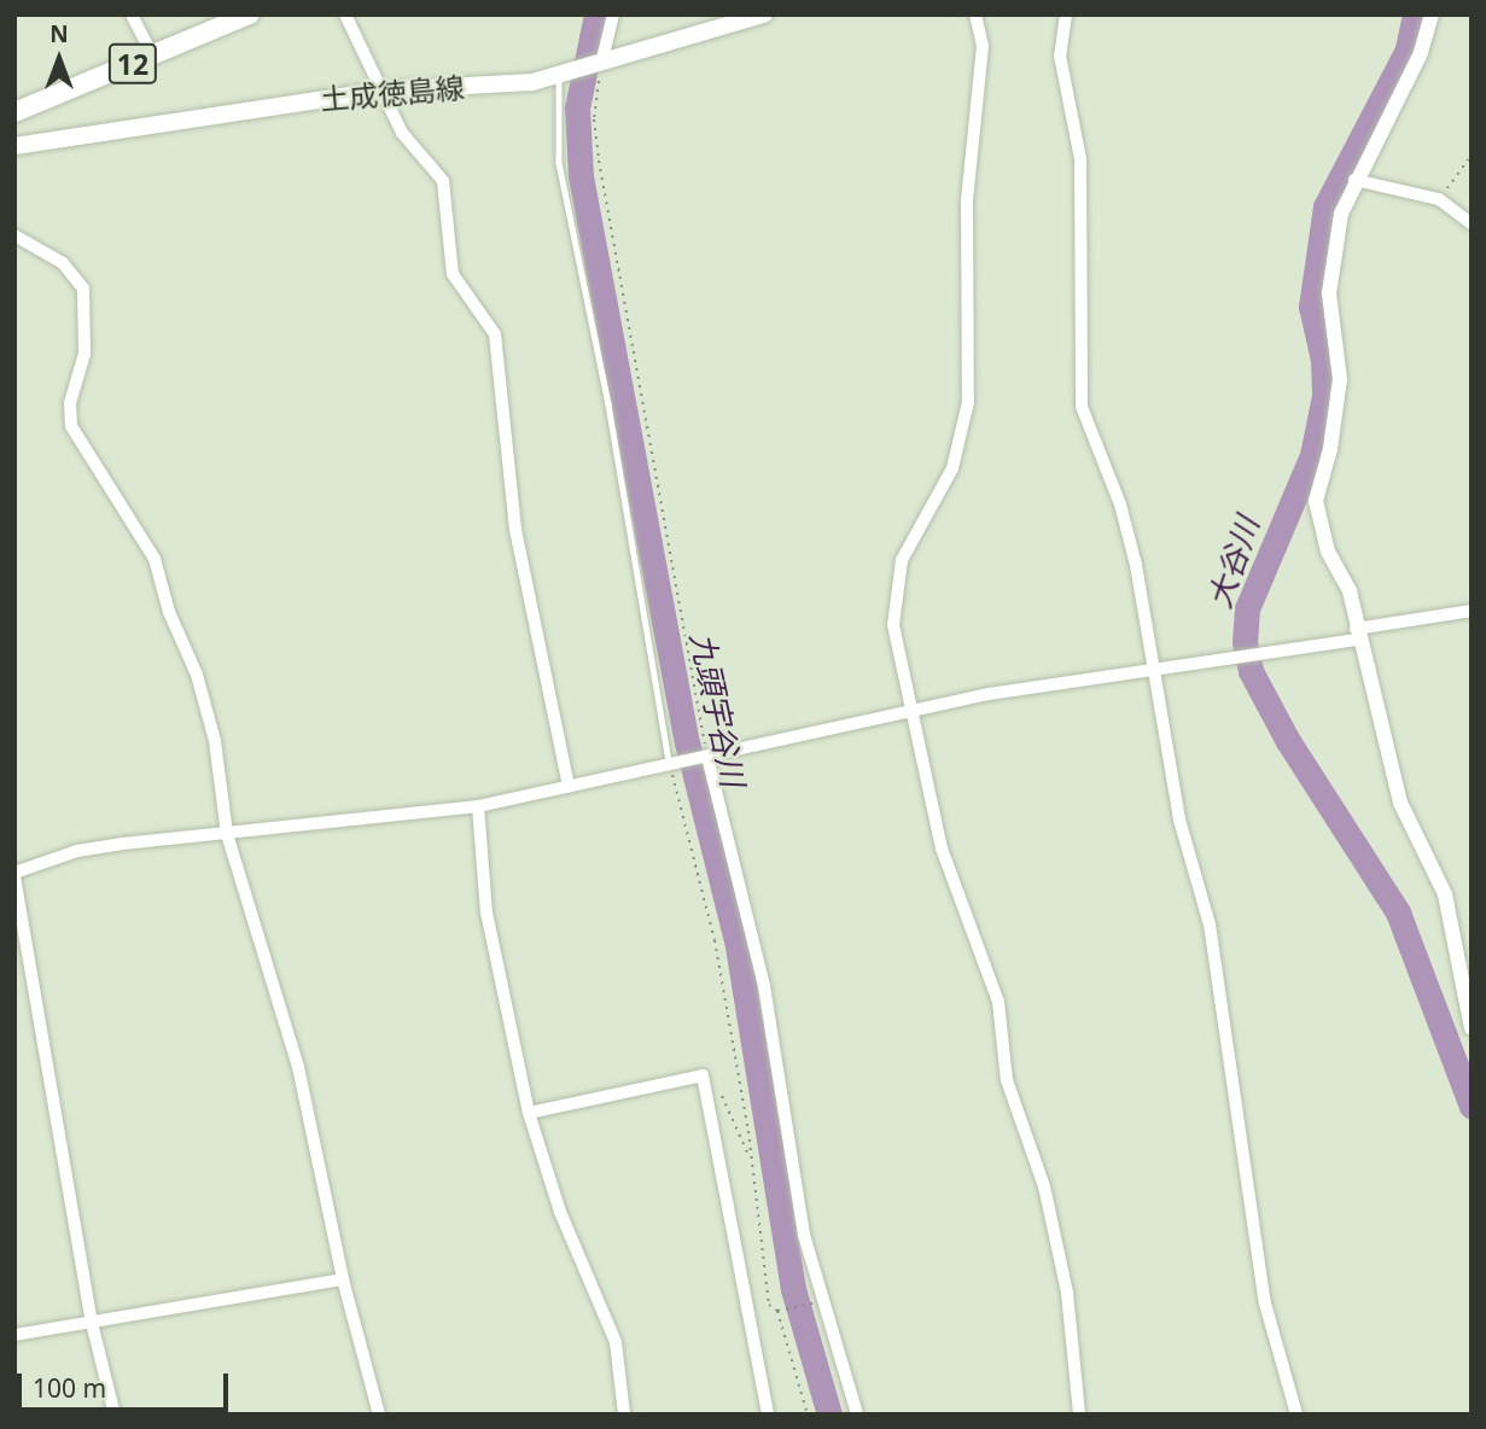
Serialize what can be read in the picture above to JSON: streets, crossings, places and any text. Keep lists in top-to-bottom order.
{
  "streets": {
    "main road": ["12", "土成徳島線"]
  },
  "water": ["大谷川", "九頭宇谷川"],
  "scale_bar": "100 m",
  "north": "top"
}
